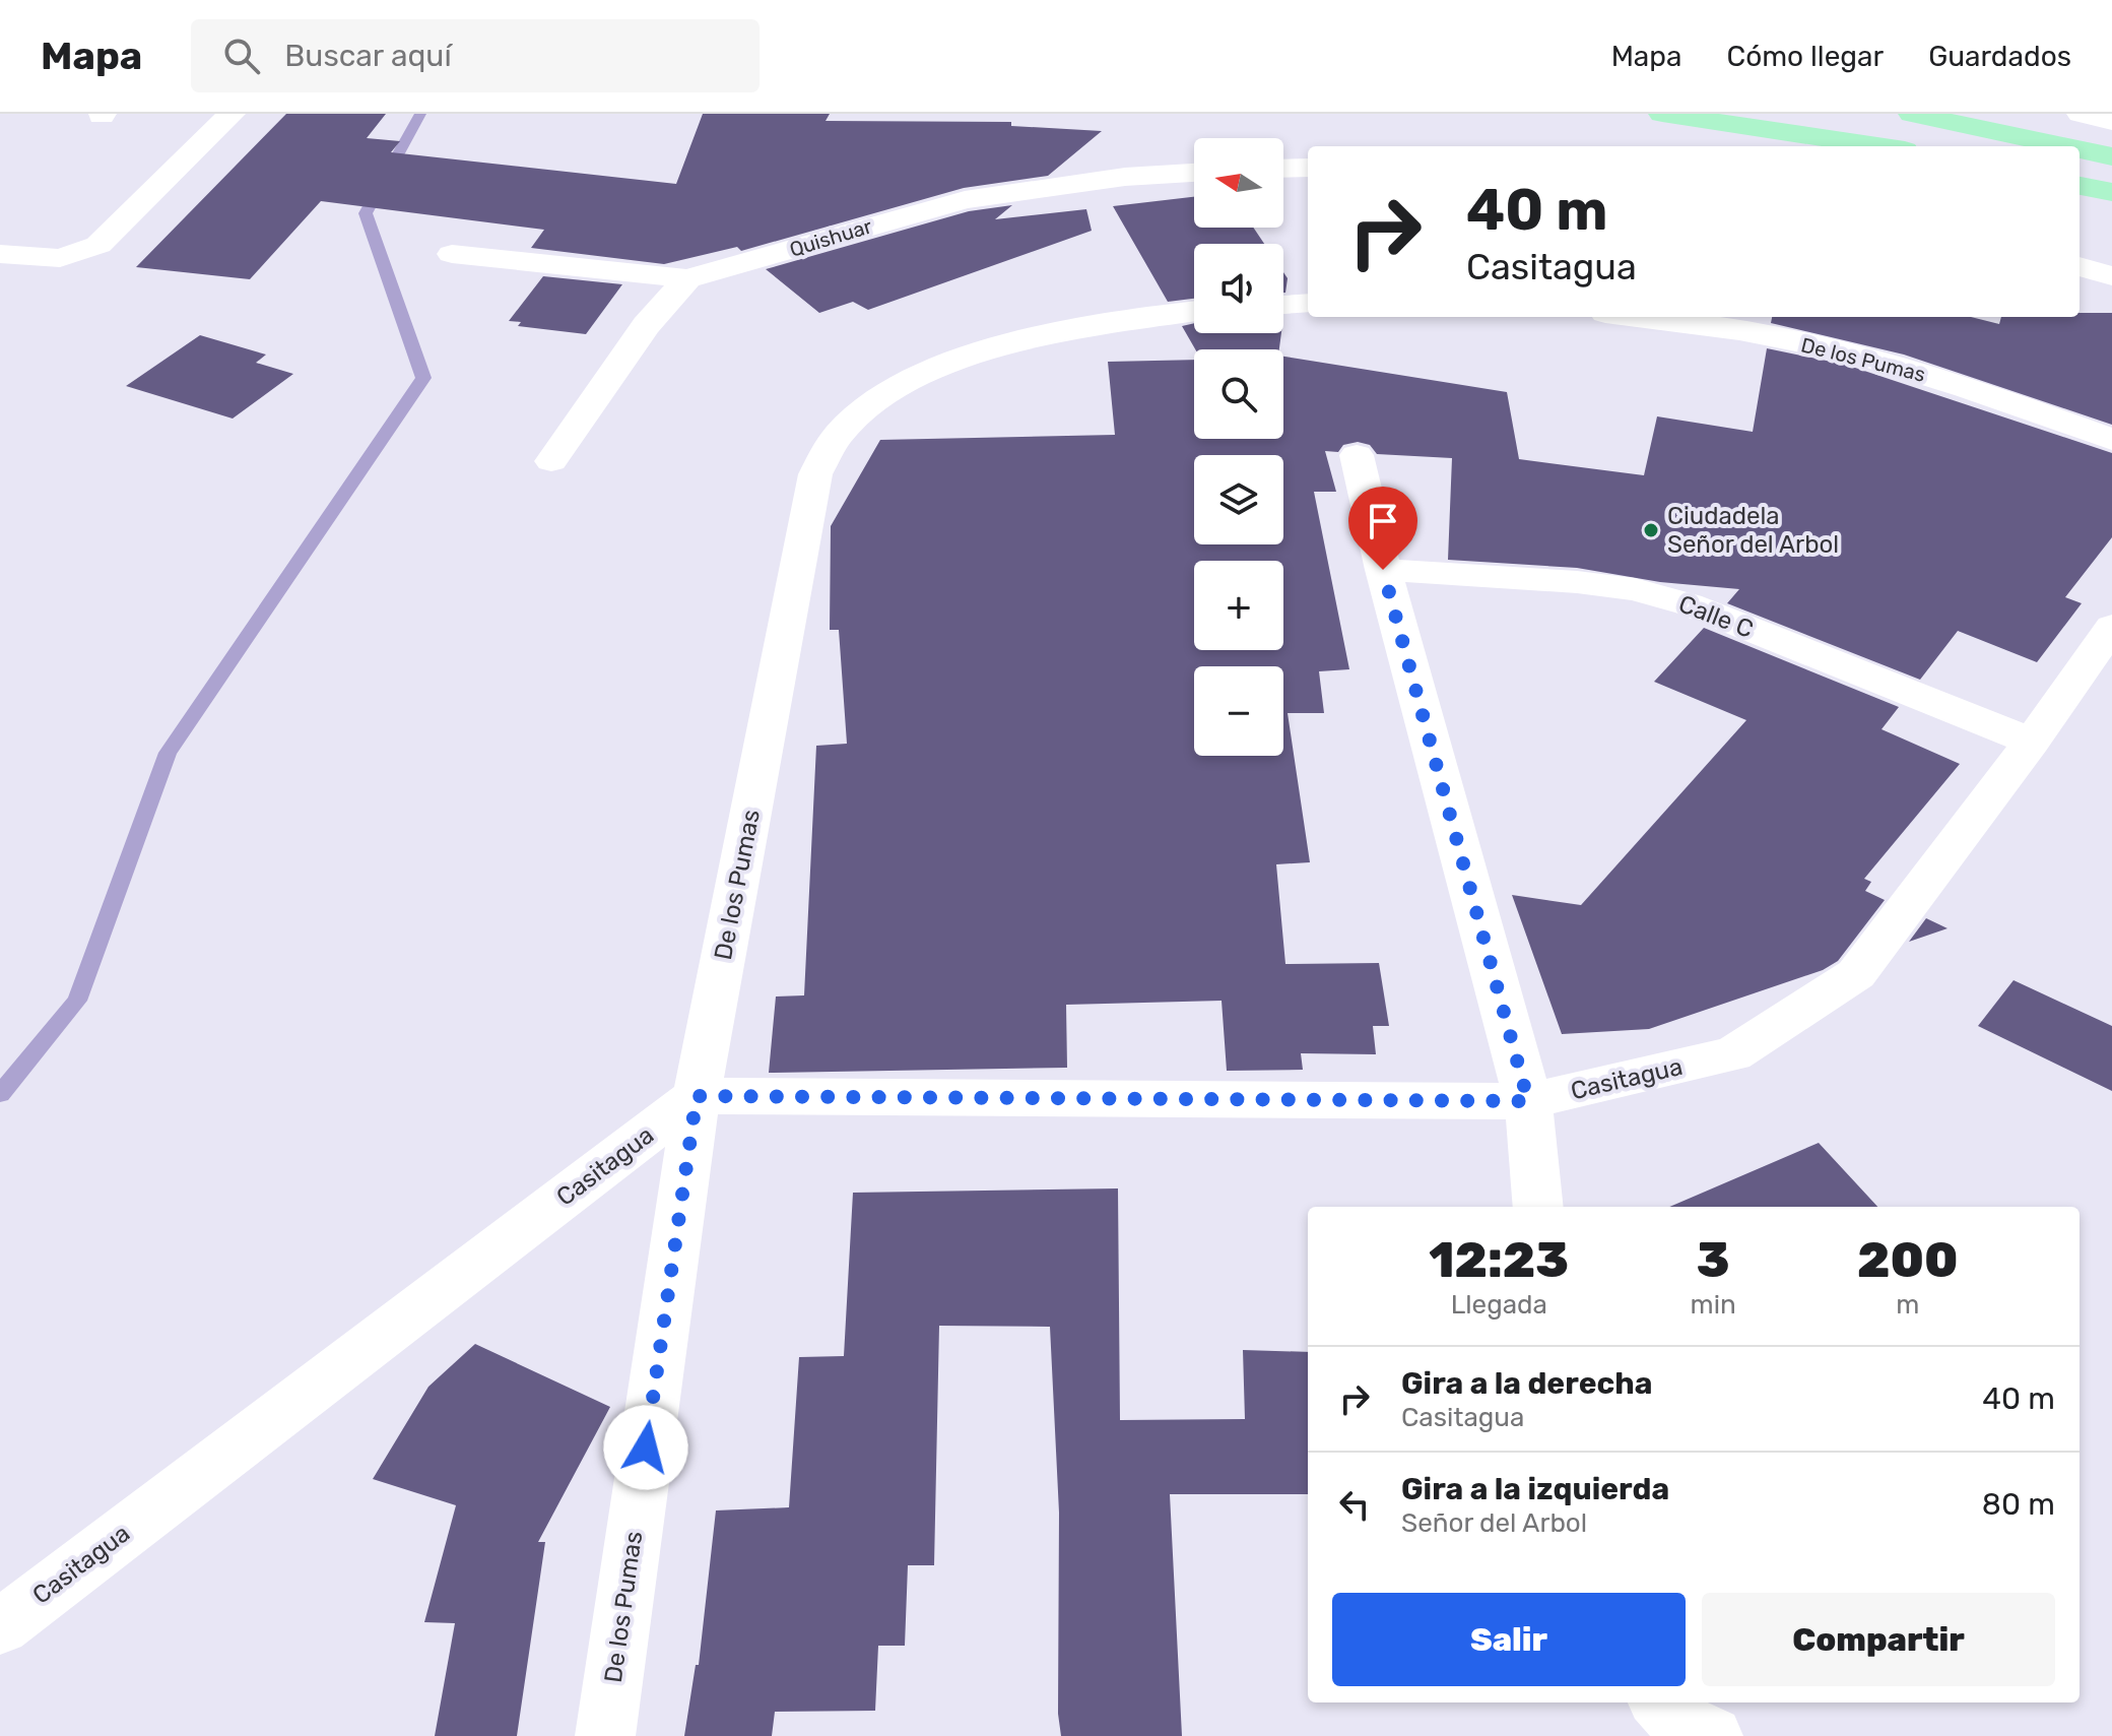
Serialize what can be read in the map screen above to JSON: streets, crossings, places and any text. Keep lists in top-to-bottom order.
{
  "streets": {
    "street": [
      "Quishuar",
      "De los Pumas",
      "Calle C",
      "Casitagua"
    ]
  },
  "crossings": [
    ["De los Pumas", "Casitagua"],
    ["Calle C", "Casitagua"]
  ],
  "places": ["Ciudadela Señor del Arbol"],
  "north": "left",
  "page": {
    "header": "Mapa",
    "search": "Buscar aquí",
    "nav": ["Mapa", "Cómo llegar", "Guardados"],
    "map_buttons": ["+", "−"],
    "turn": ["40 m", "Casitagua"],
    "eta": [
      "12:23",
      "Llegada",
      "3",
      "min",
      "200",
      "m"
    ],
    "list": [
      {
        "name": "Gira a la derecha",
        "note": "Casitagua",
        "value": "40 m"
      },
      {
        "name": "Gira a la izquierda",
        "note": "Señor del Arbol",
        "value": "80 m"
      }
    ],
    "buttons": ["Salir", "Compartir"]
  }
}
